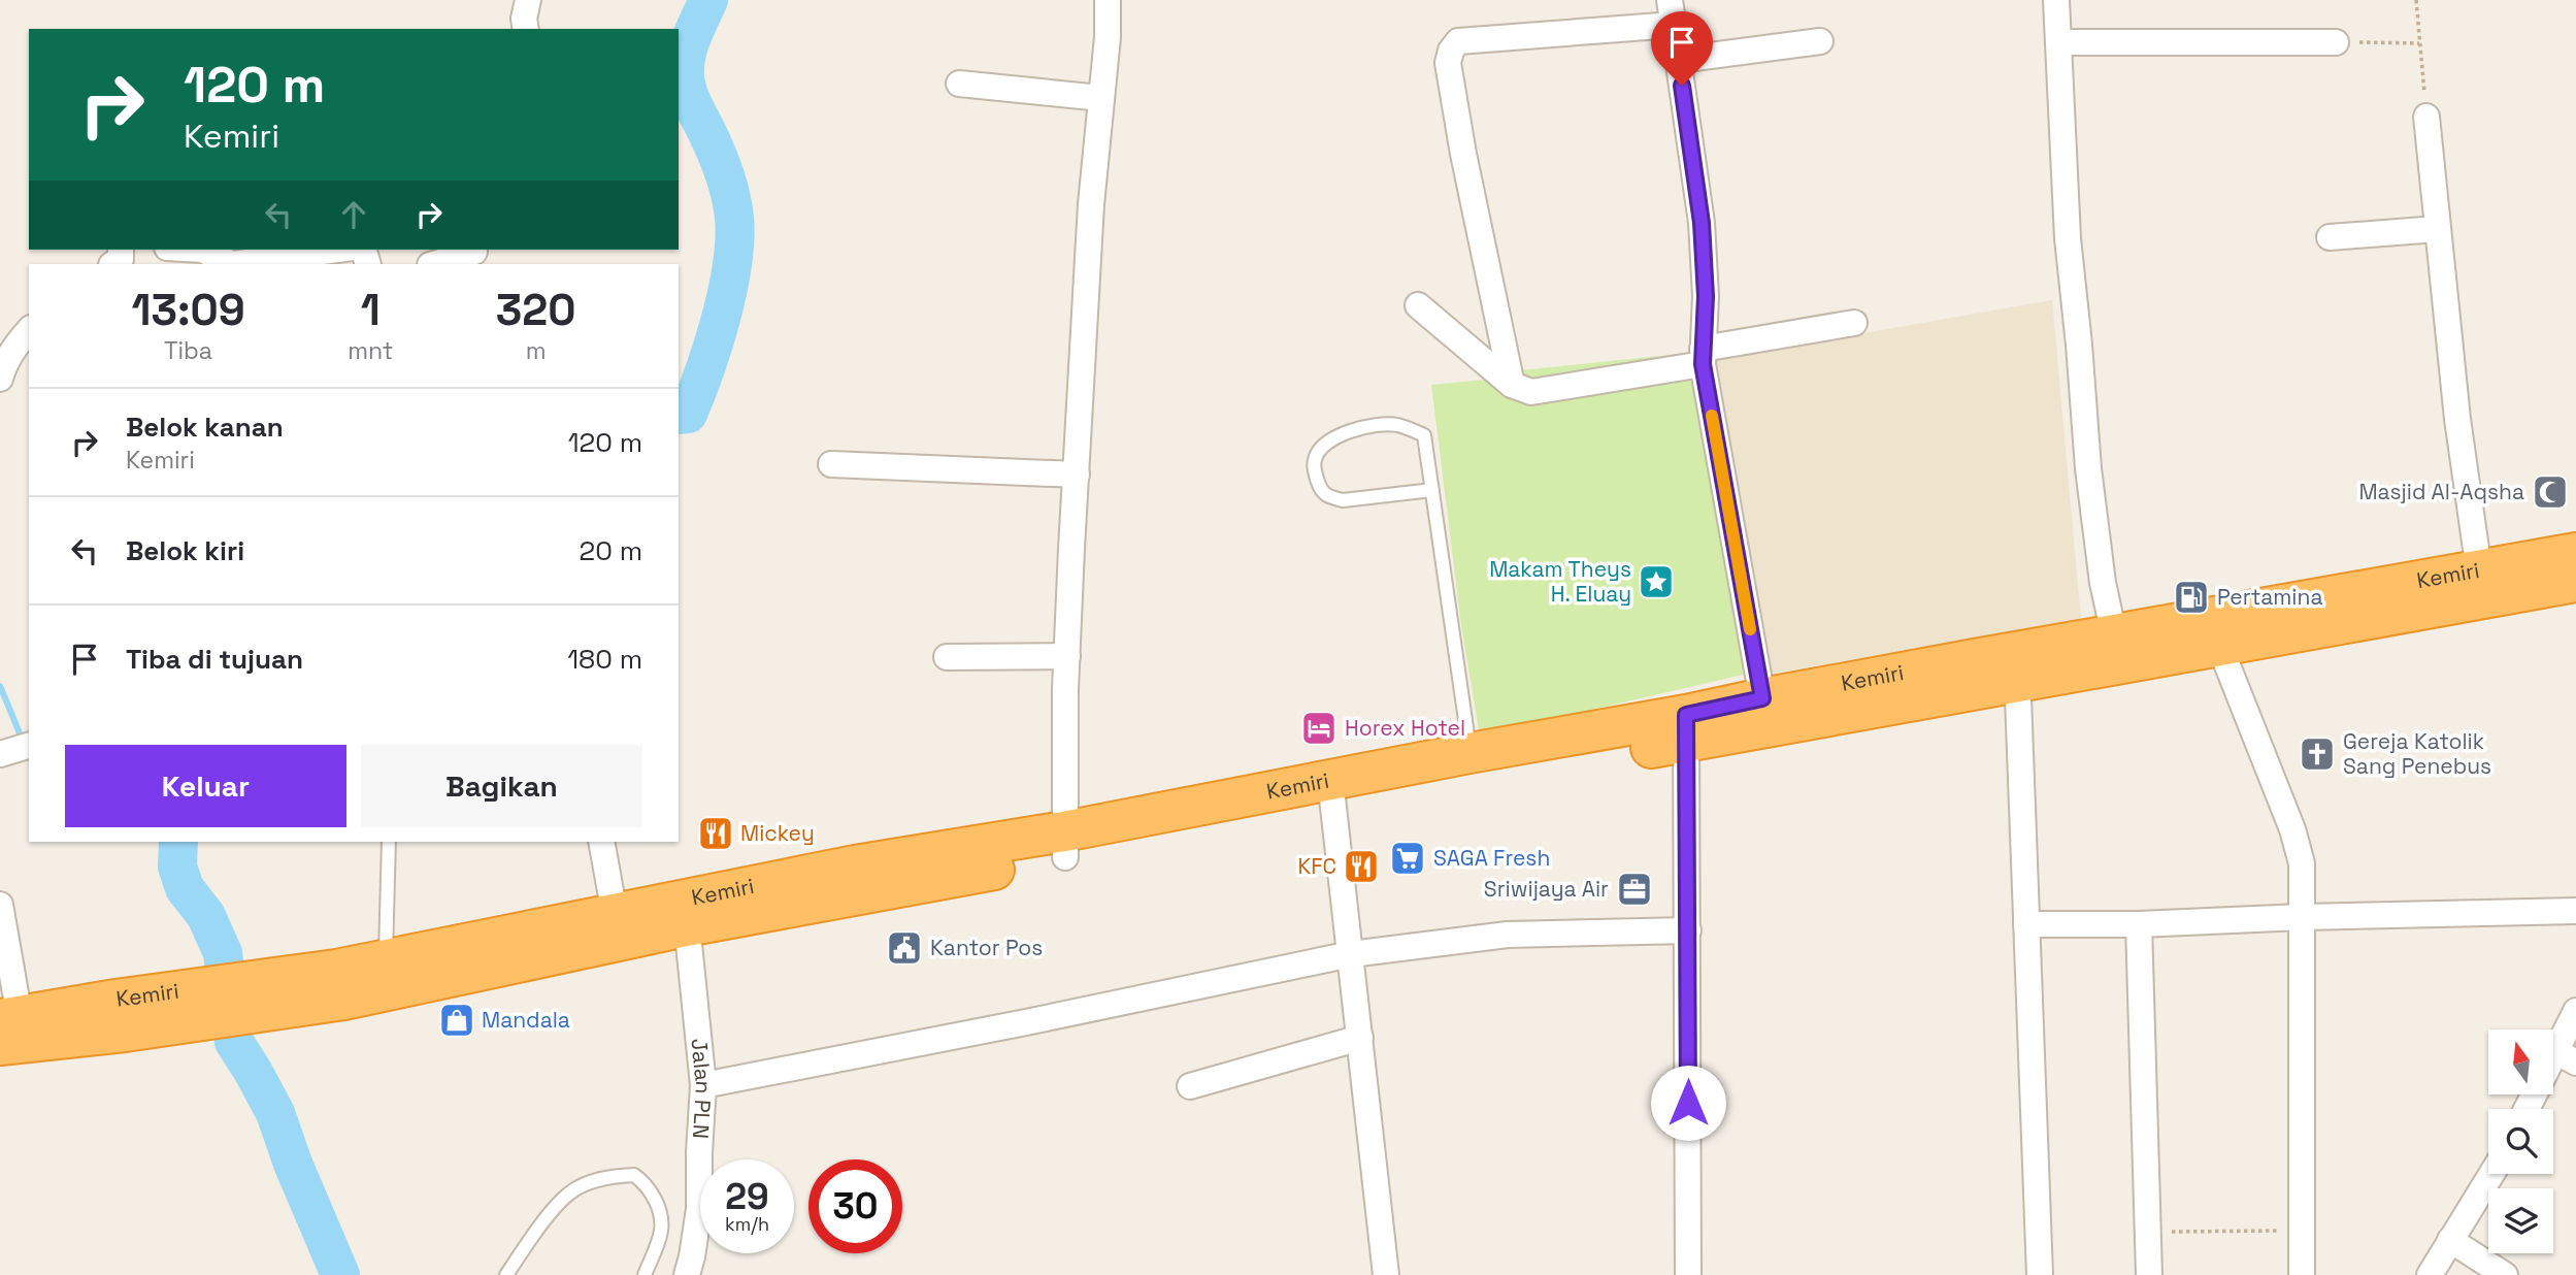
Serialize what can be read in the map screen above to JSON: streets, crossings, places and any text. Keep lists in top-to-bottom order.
{
  "streets": {
    "highway": ["Kemiri"],
    "street": ["Jalan PLN"]
  },
  "crossings": [
    ["Kemiri", "Jalan PLN"]
  ],
  "places": {
    "mosque": ["Masjid Al-Aqsha"],
    "place": ["Makam Theys H. Eluay"],
    "fuel station": ["Pertamina"],
    "hotel": ["Horex Hotel"],
    "church": ["Gereja Katolik Sang Penebus"],
    "restaurant": ["Mickey", "KFC"],
    "supermarket": ["SAGA Fresh"],
    "office": ["Sriwijaya Air"],
    "public building": ["Kantor Pos"],
    "shop": ["Mandala"]
  },
  "north": "top",
  "page": {
    "turn": ["120 m", "Kemiri"],
    "eta": [
      "13:09",
      "Tiba",
      "1",
      "mnt",
      "320",
      "m"
    ],
    "list": [
      {
        "name": "Belok kanan",
        "note": "Kemiri",
        "value": "120 m"
      },
      {
        "name": "Belok kiri",
        "value": "20 m"
      },
      {
        "name": "Tiba di tujuan",
        "value": "180 m"
      }
    ],
    "buttons": ["Keluar", "Bagikan"],
    "speed": "29 km/h",
    "limit": "30"
  }
}
